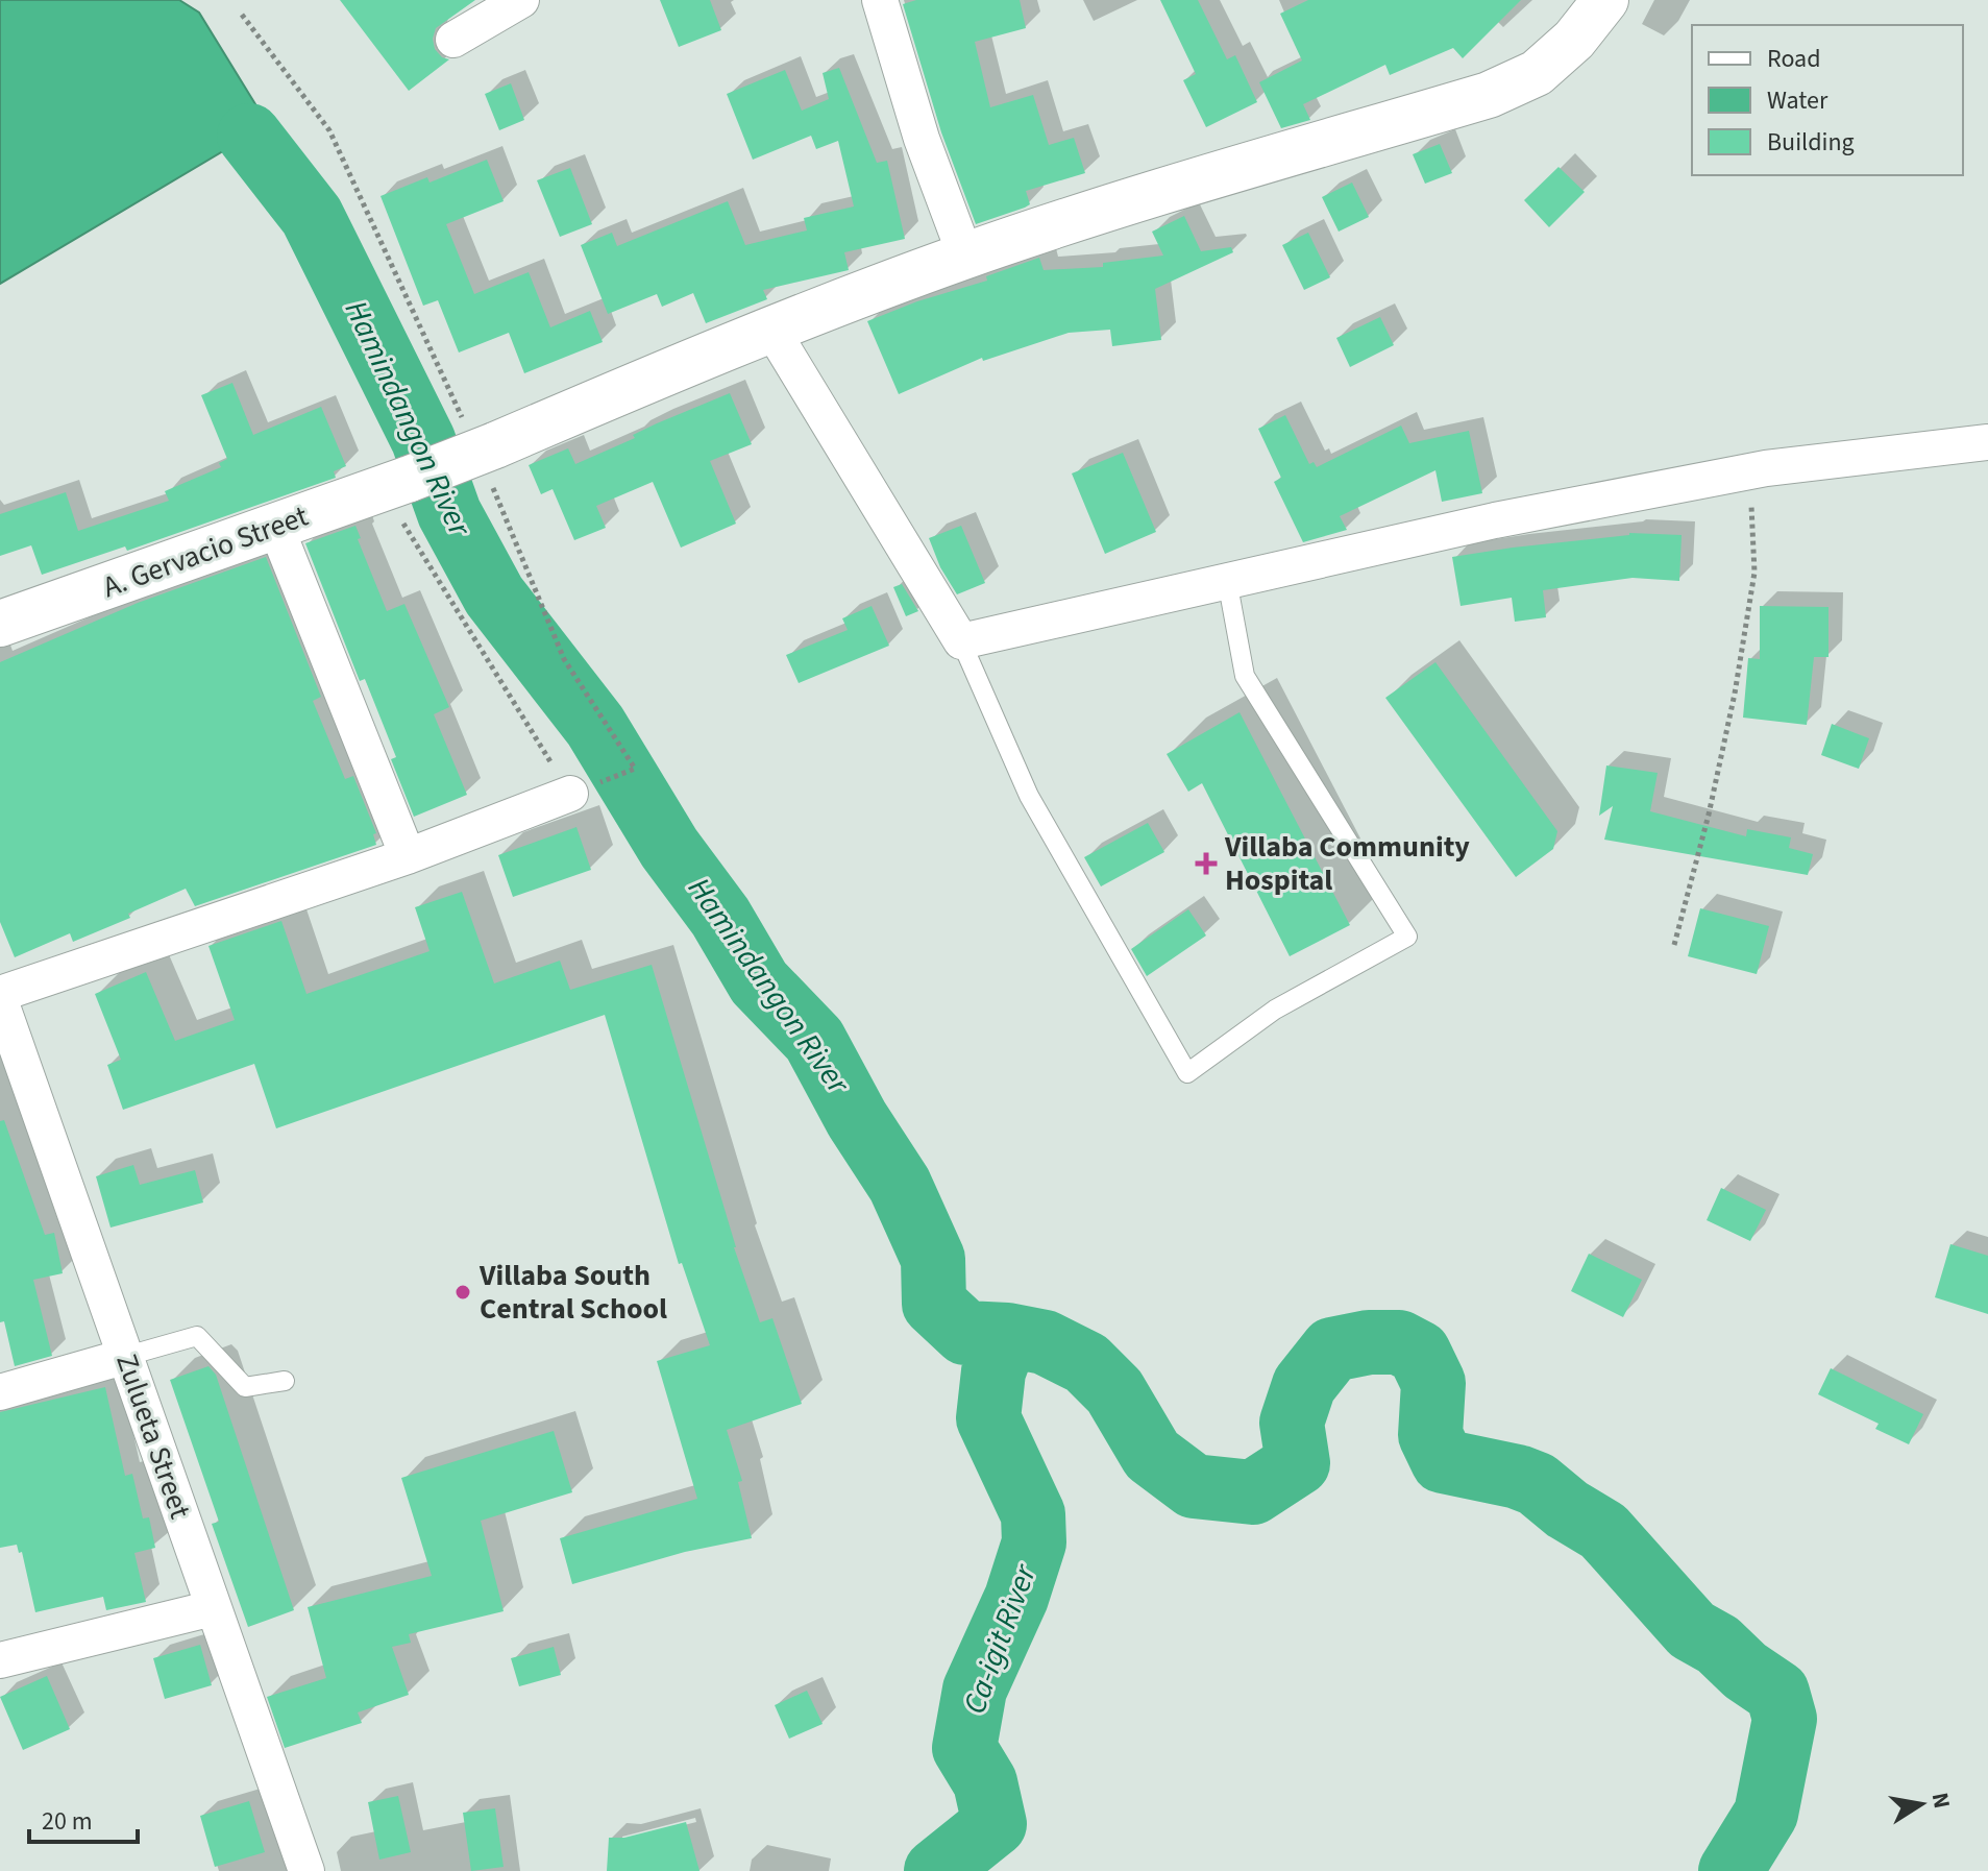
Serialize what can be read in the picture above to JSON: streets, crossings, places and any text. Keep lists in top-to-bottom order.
{
  "streets": {
    "street": ["A. Gervacio Street", "Zulueta Street"]
  },
  "water": ["Hamindangon River", "Ca-igit River"],
  "places": {
    "health": ["Villaba Community Hospital"],
    "other": ["Villaba South Central School"]
  },
  "legend": ["Road", "Water", "Building"],
  "scale_bar": "20 m",
  "north": "right"
}
